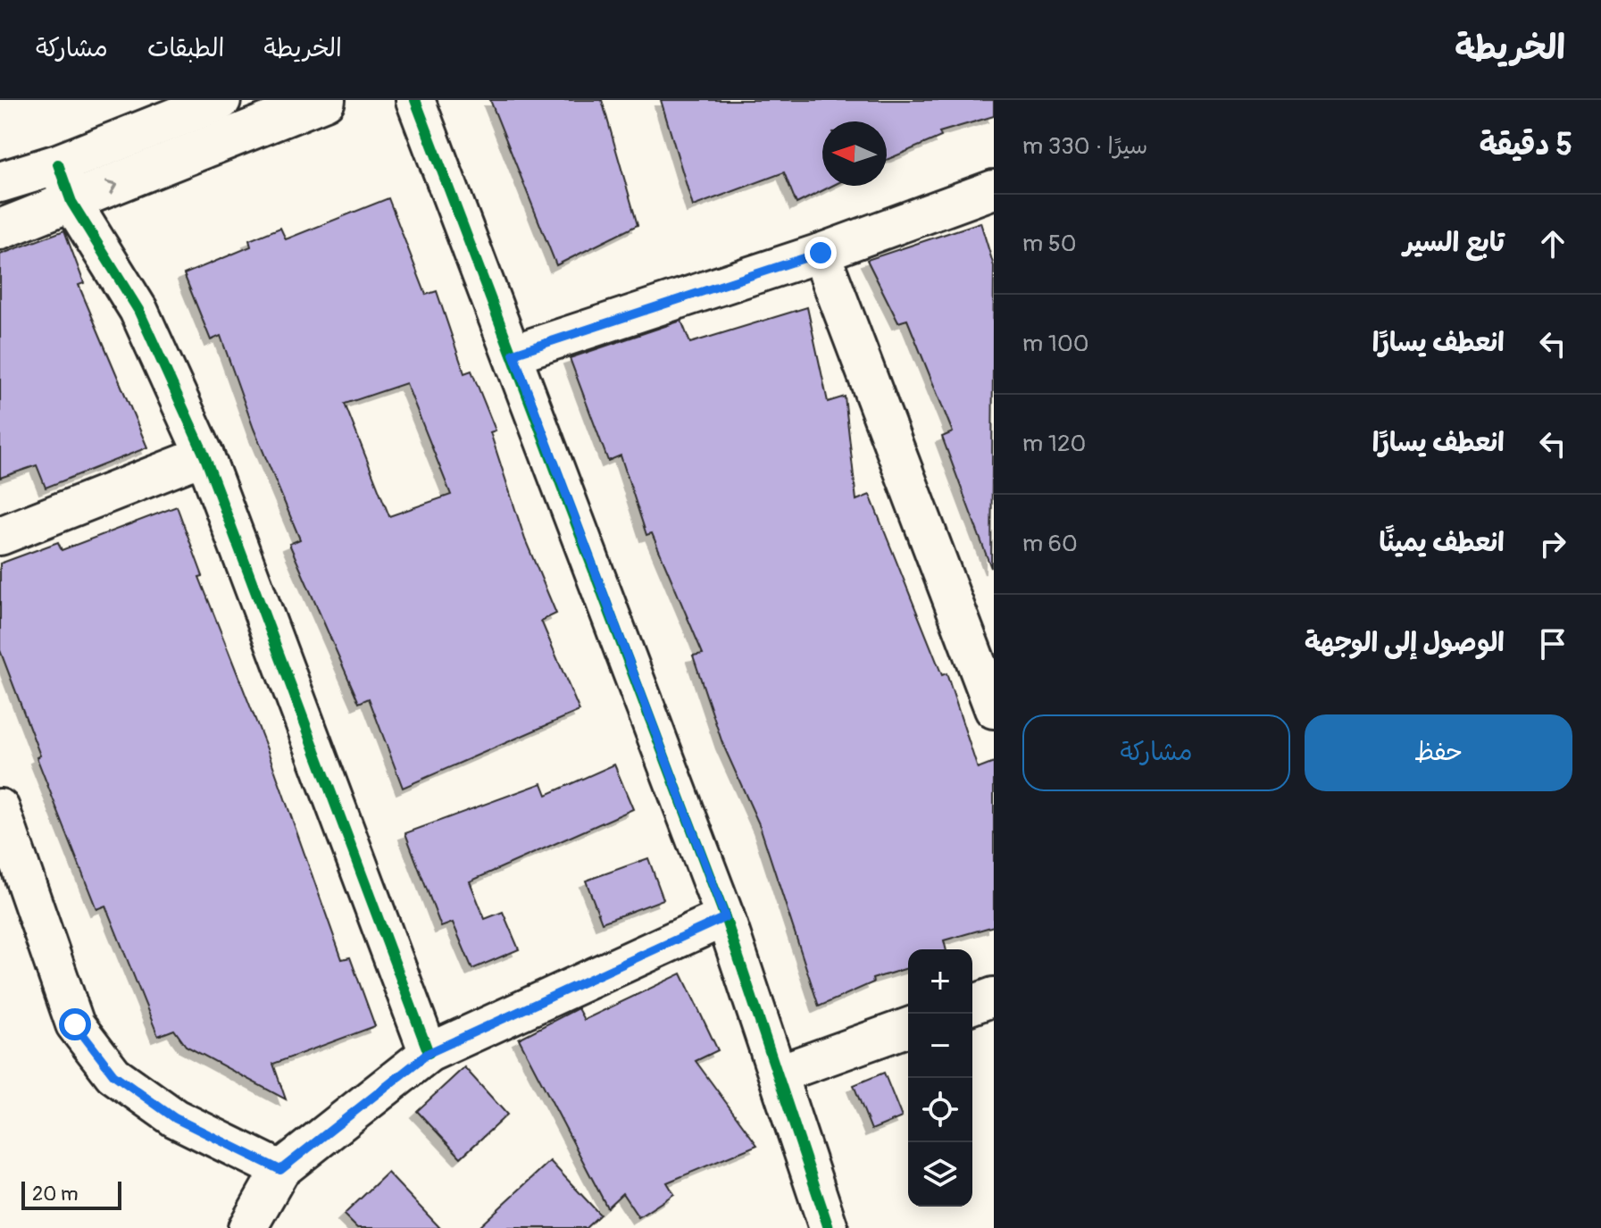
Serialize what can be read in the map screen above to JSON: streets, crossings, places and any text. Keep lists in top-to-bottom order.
{
  "scale_bar": "20 m",
  "north": "left",
  "page": {
    "header": "الخريطة",
    "nav": ["الخريطة", "الطبقات", "مشاركة"],
    "heading": ["5 دقيقة", "سيرًا · 330 m"],
    "list": [
      ["تابع السير", "50 m"],
      ["انعطف يسارًا", "100 m"],
      ["انعطف يسارًا", "120 m"],
      ["انعطف يمينًا", "60 m"],
      "الوصول إلى الوجهة"
    ],
    "buttons": ["حفظ", "مشاركة"],
    "map_buttons": ["+", "−"],
    "scale": "20 m"
  }
}
